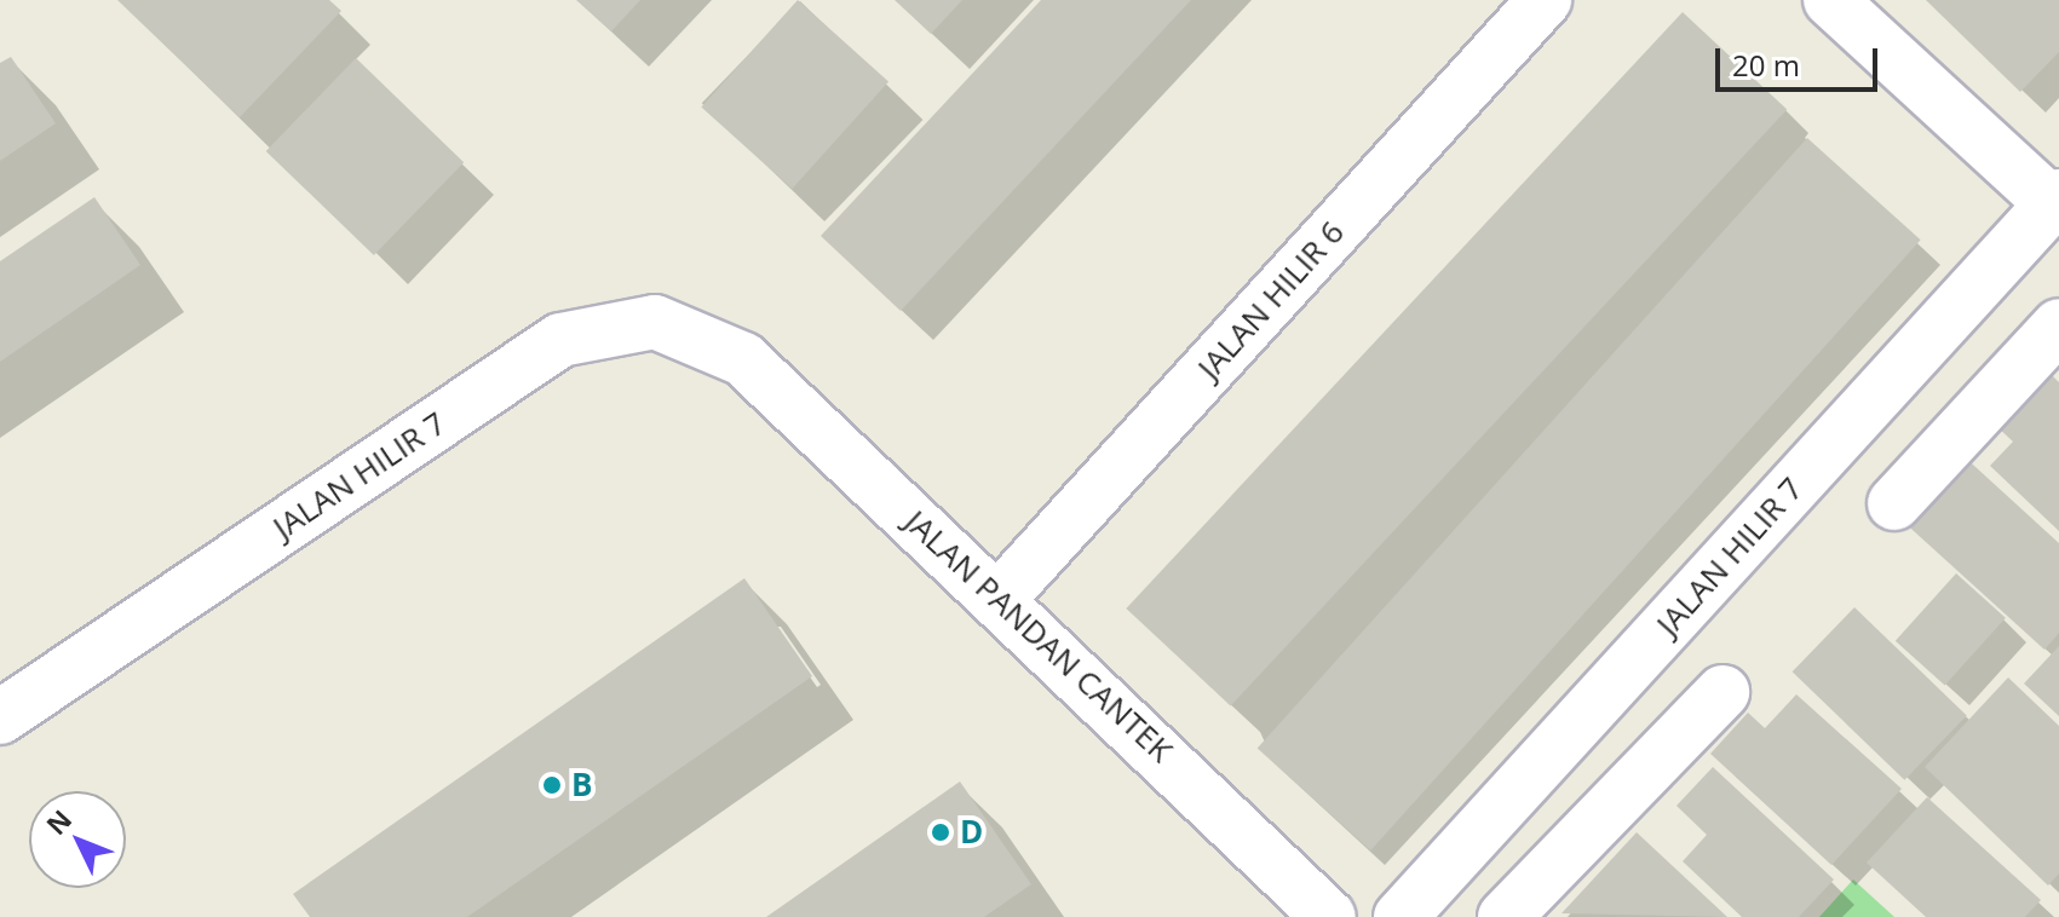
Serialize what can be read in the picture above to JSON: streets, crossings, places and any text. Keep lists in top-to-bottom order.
{
  "streets": {
    "street": ["JALAN HILIR 6", "JALAN HILIR 7", "JALAN PANDAN CANTEK"]
  },
  "crossings": [
    ["JALAN HILIR 6", "JALAN PANDAN CANTEK"],
    ["JALAN HILIR 7", "JALAN PANDAN CANTEK"]
  ],
  "places": ["B", "D"],
  "scale_bar": "20 m",
  "north": "top left"
}
